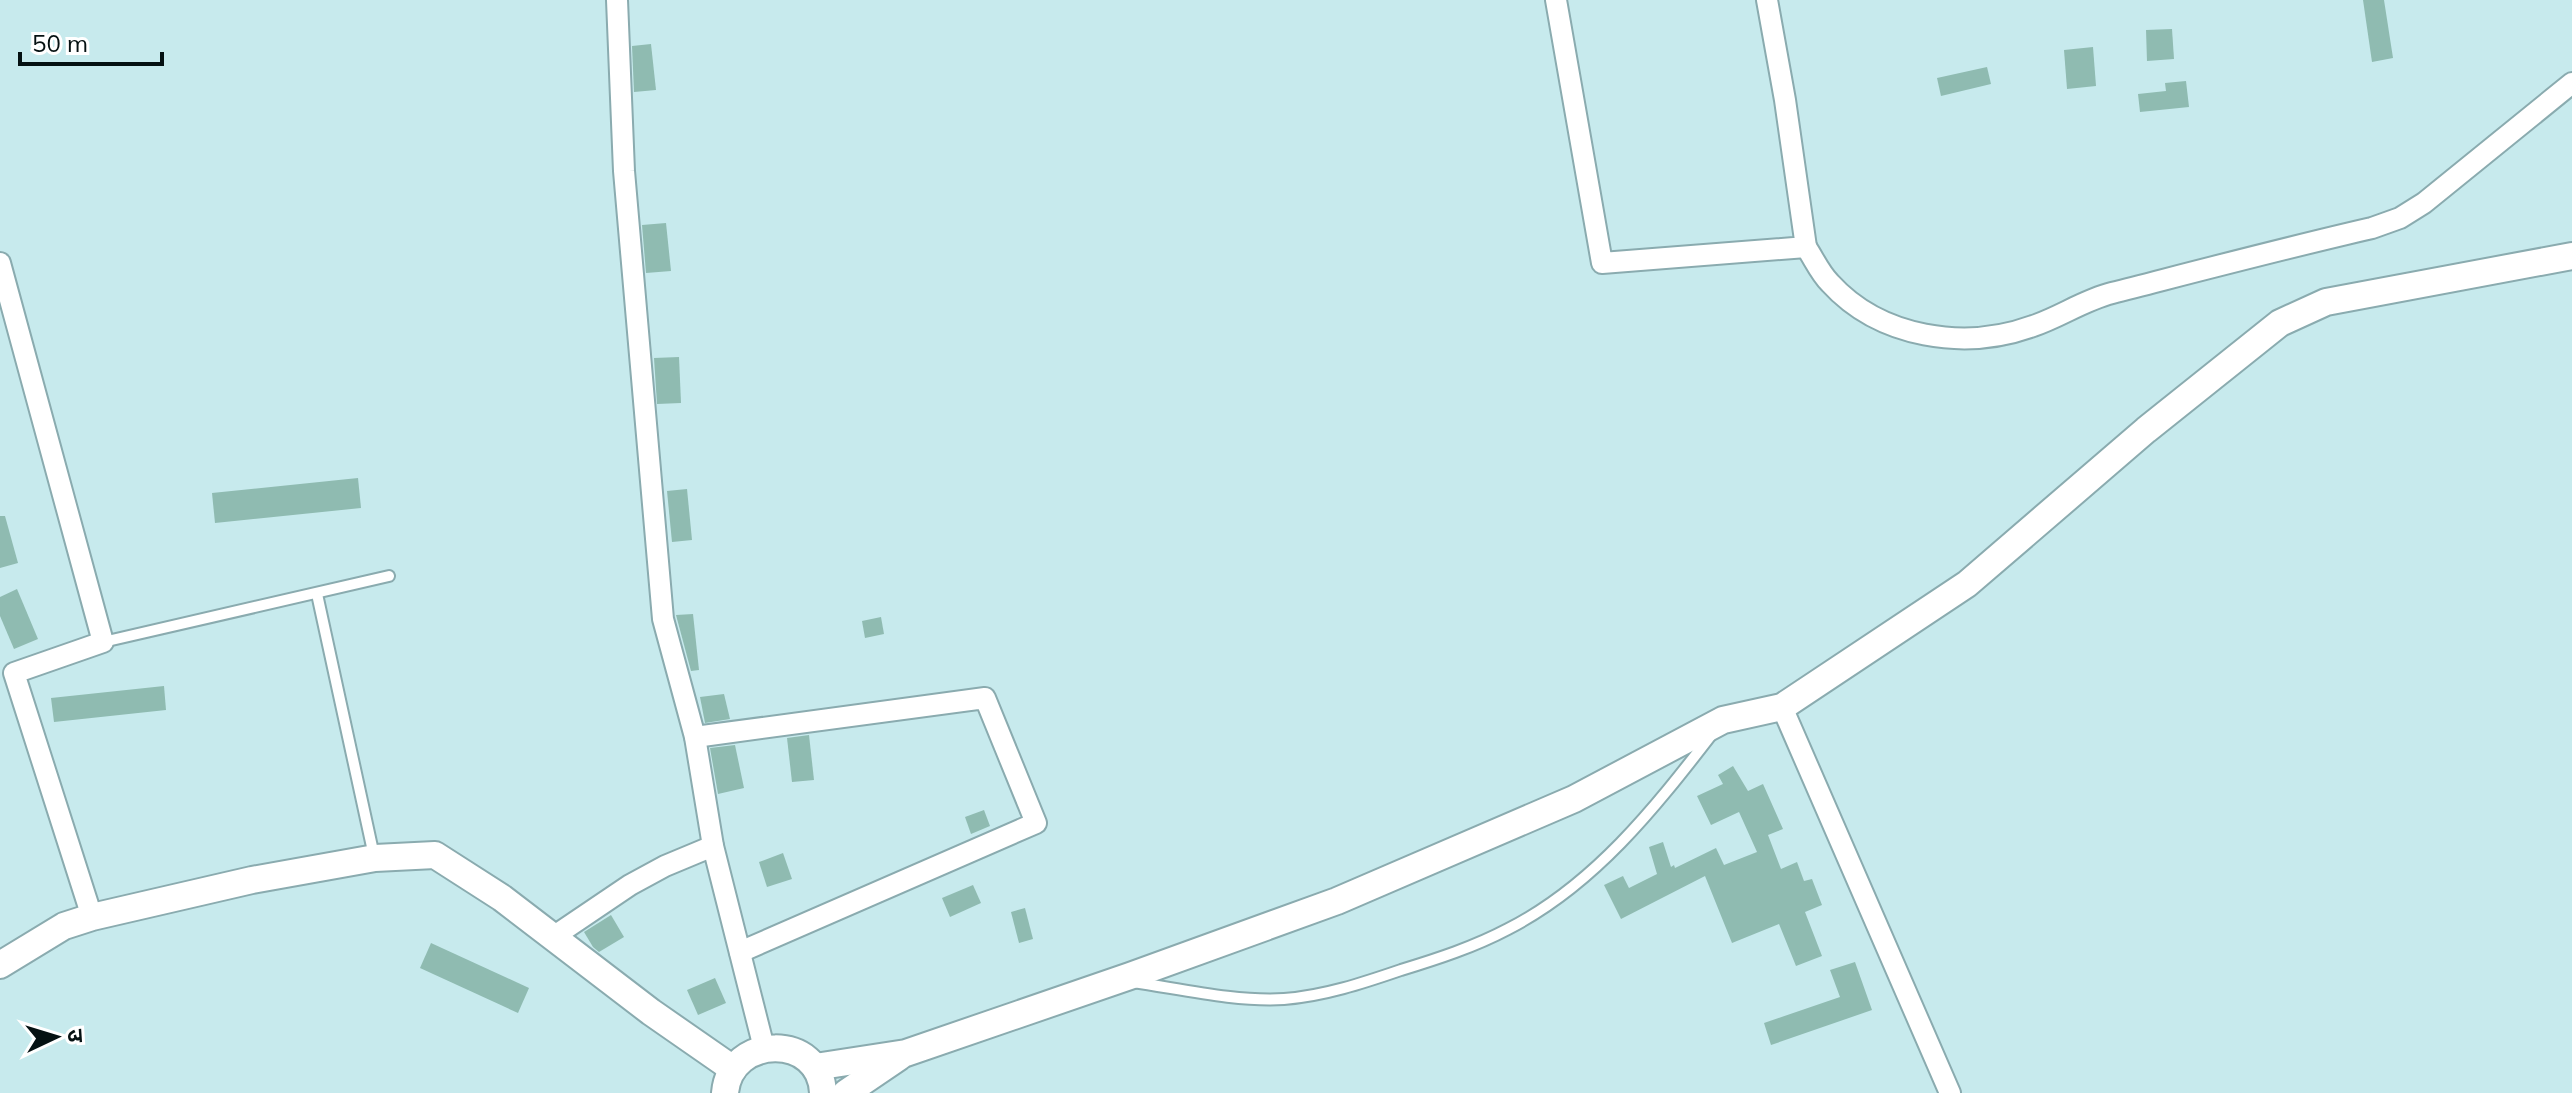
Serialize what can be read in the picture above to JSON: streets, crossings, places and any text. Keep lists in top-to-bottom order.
{
  "scale_bar": "50 m",
  "north": "right"
}
